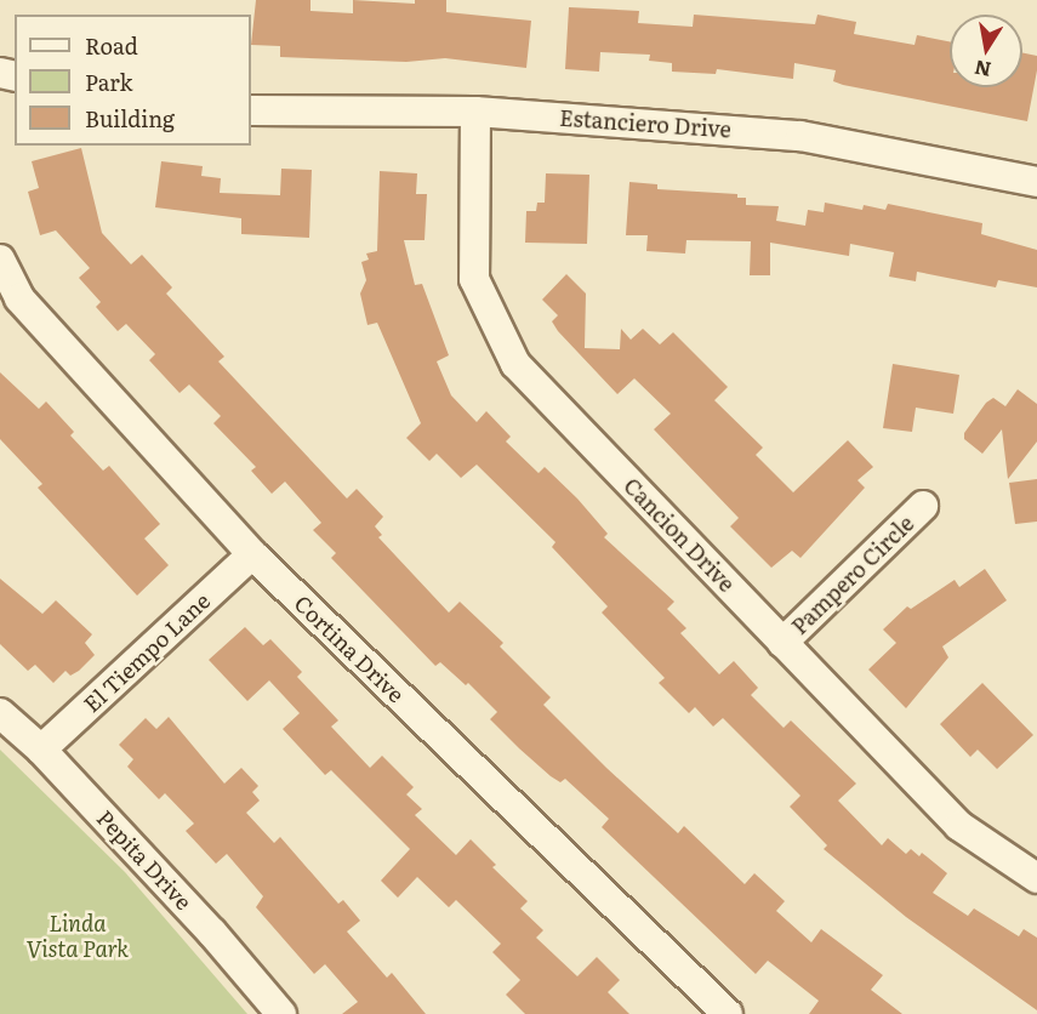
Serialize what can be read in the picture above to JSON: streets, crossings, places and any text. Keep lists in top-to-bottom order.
{
  "streets": {
    "street": [
      "Estanciero Drive",
      "Cancion Drive",
      "Pampero Circle",
      "Cortina Drive",
      "El Tiempo Lane",
      "Pepita Drive"
    ]
  },
  "crossings": [
    ["Estanciero Drive", "Cancion Drive"],
    ["Cancion Drive", "Pampero Circle"],
    ["Cortina Drive", "El Tiempo Lane"],
    ["El Tiempo Lane", "Pepita Drive"]
  ],
  "parks": ["Linda Vista Park"],
  "legend": ["Road", "Park", "Building"],
  "north": "bottom"
}
